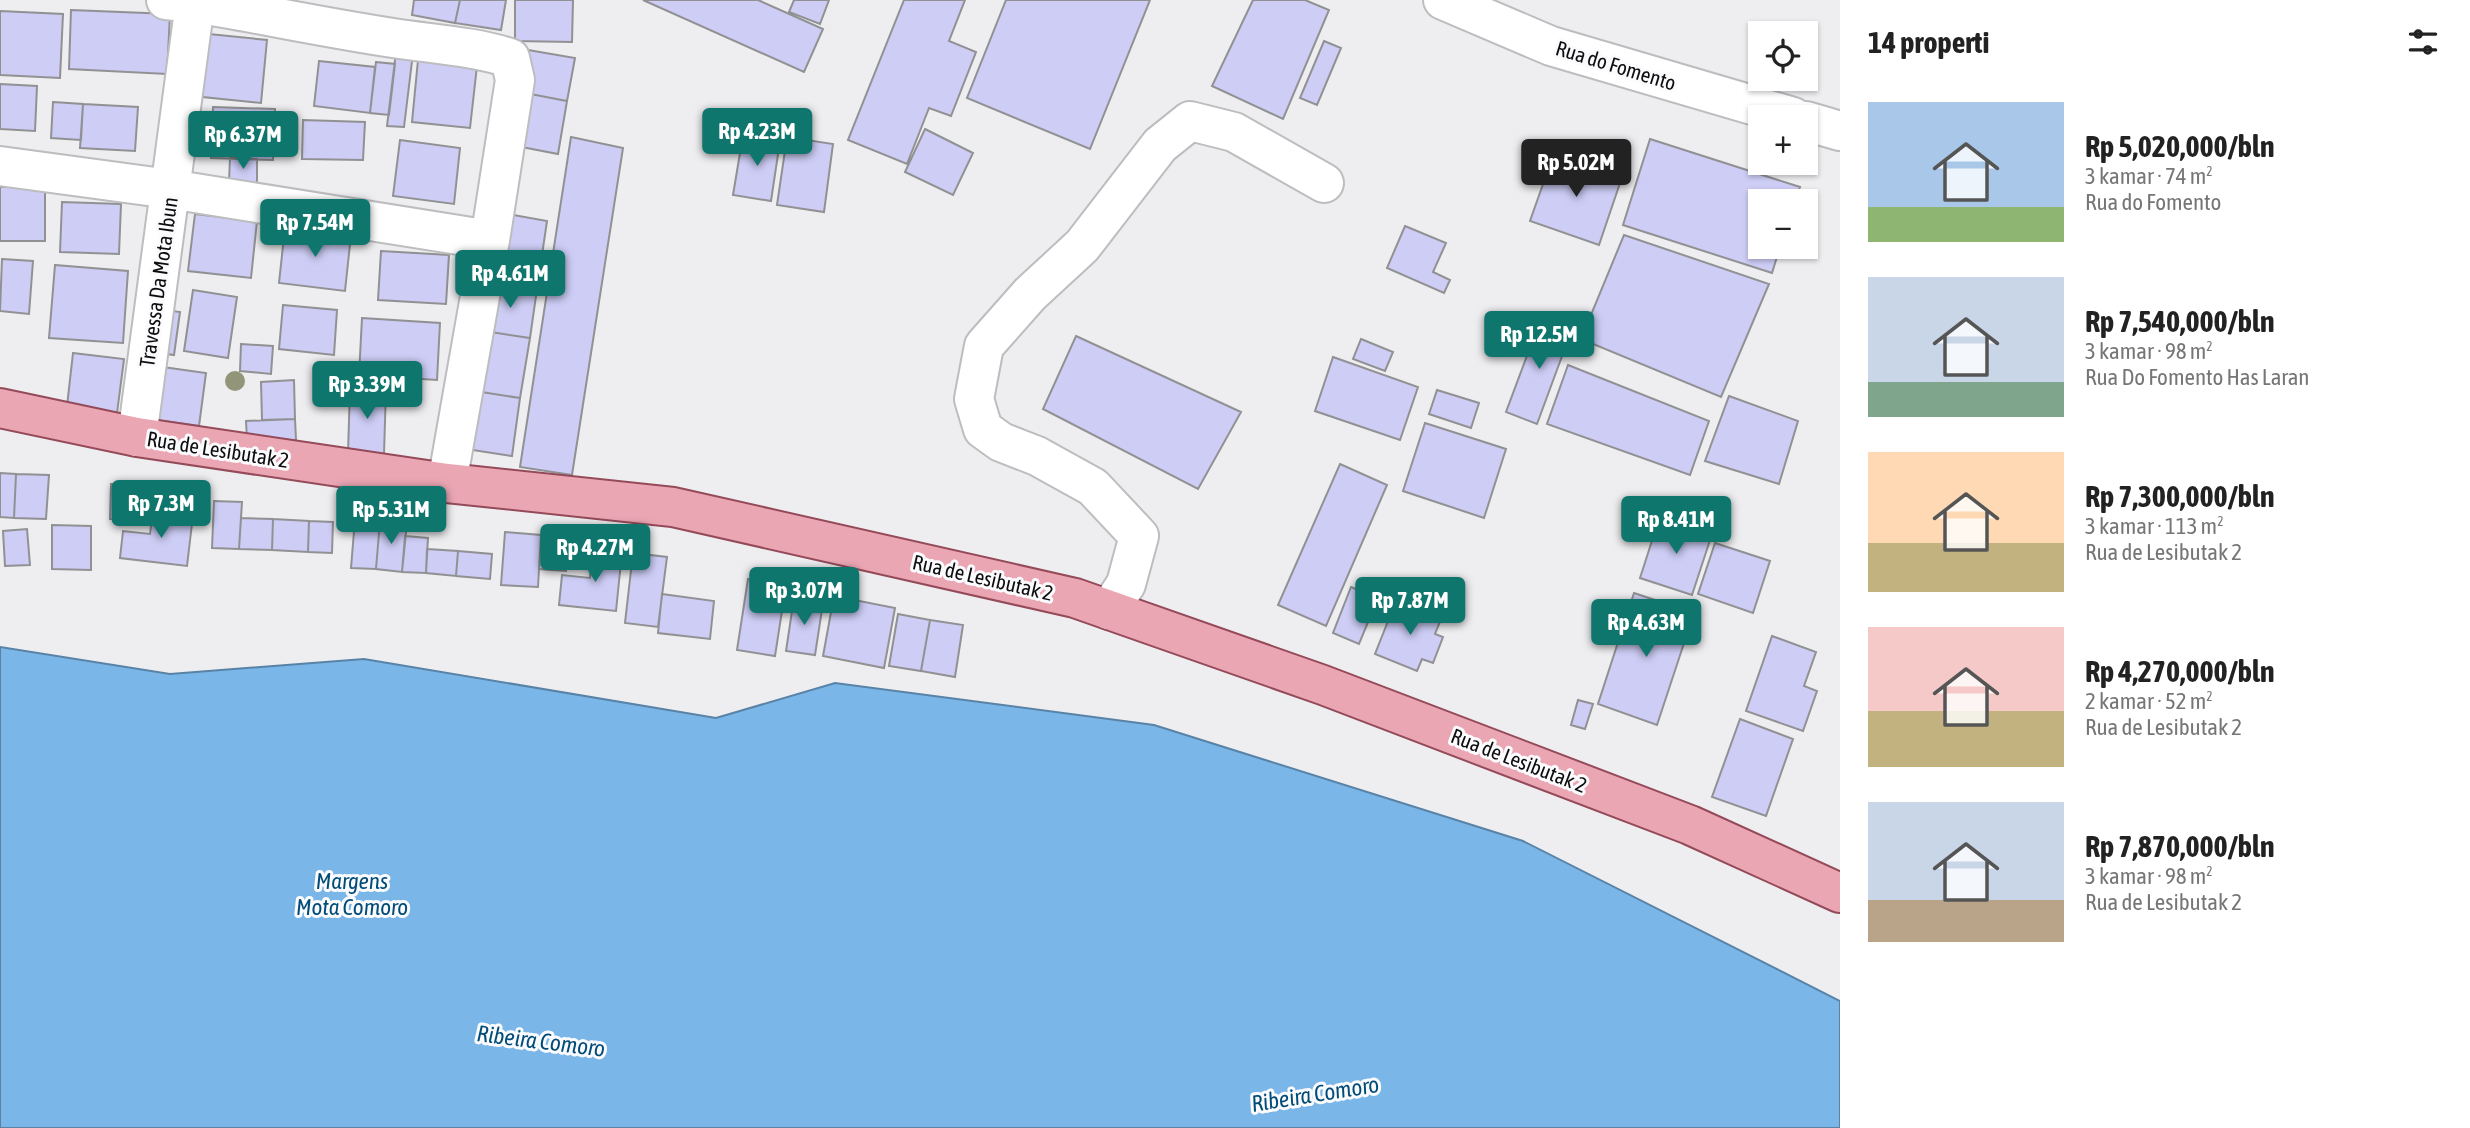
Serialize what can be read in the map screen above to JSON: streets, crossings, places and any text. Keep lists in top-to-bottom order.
{
  "streets": {
    "main road": ["Rua de Lesibutak 2"],
    "street": ["Rua do Fomento", "Travessa Da Mota Ibun"]
  },
  "crossings": [
    ["Travessa Da Mota Ibun", "Rua de Lesibutak 2"]
  ],
  "water": ["Margens Mota Comoro", "Ribeira Comoro"],
  "page": {
    "heading": "14 properti",
    "map_buttons": ["+", "−"],
    "list": [
      {
        "name": "Rp 5,020,000/bln",
        "note": "3 kamar · 74 m² · Rua do Fomento"
      },
      {
        "name": "Rp 7,540,000/bln",
        "note": "3 kamar · 98 m² · Rua Do Fomento Has Laran"
      },
      {
        "name": "Rp 7,300,000/bln",
        "note": "3 kamar · 113 m² · Rua de Lesibutak 2"
      },
      {
        "name": "Rp 4,270,000/bln",
        "note": "2 kamar · 52 m² · Rua de Lesibutak 2"
      },
      {
        "name": "Rp 7,870,000/bln",
        "note": "3 kamar · 98 m² · Rua de Lesibutak 2"
      }
    ],
    "price": [
      "Rp 4.23M",
      "Rp 6.37M",
      "Rp 5.02M",
      "Rp 7.54M",
      "Rp 4.61M",
      "Rp 12.5M",
      "Rp 3.39M",
      "Rp 7.3M",
      "Rp 5.31M",
      "Rp 8.41M",
      "Rp 4.27M",
      "Rp 3.07M",
      "Rp 7.87M",
      "Rp 4.63M"
    ]
  }
}
